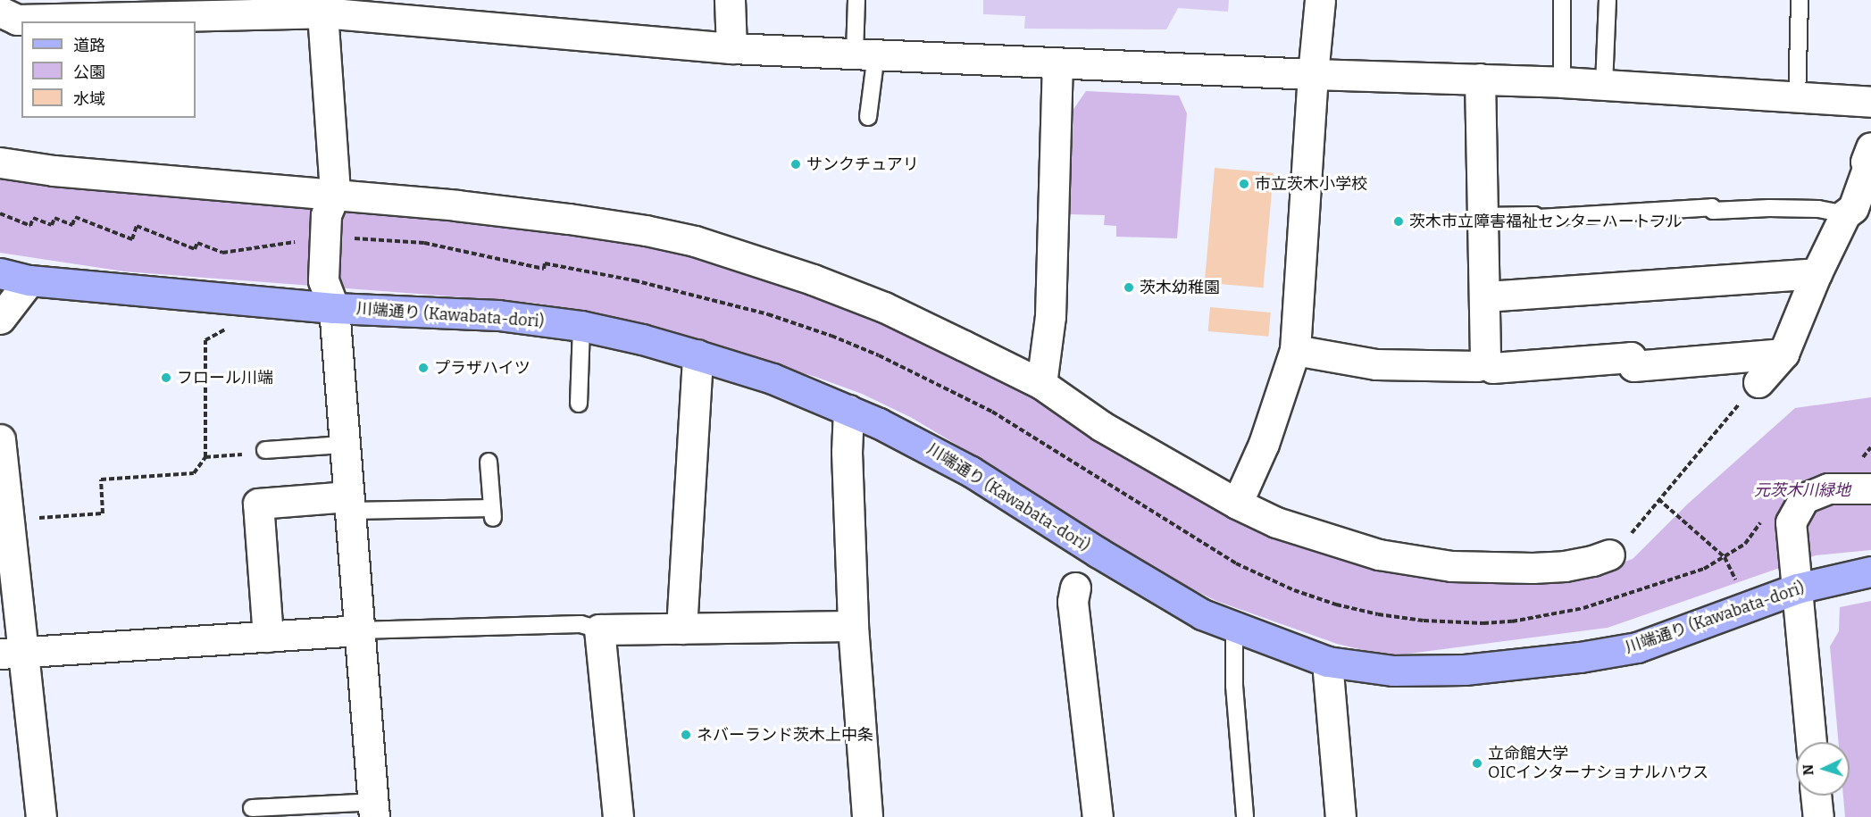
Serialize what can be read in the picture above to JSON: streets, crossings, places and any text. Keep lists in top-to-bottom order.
{
  "streets": {
    "street": ["川端通り (Kawabata-dori)"]
  },
  "parks": ["元茨木川緑地"],
  "places": [
    "サンクチュアリ",
    "市立茨木小学校",
    "茨木市立障害福祉センターハートフル",
    "茨木幼稚園",
    "プラザハイツ",
    "フロール川端",
    "ネバーランド茨木上中条",
    "立命館大学 OICインターナショナルハウス"
  ],
  "legend": ["道路", "公園", "水域"],
  "north": "left"
}
